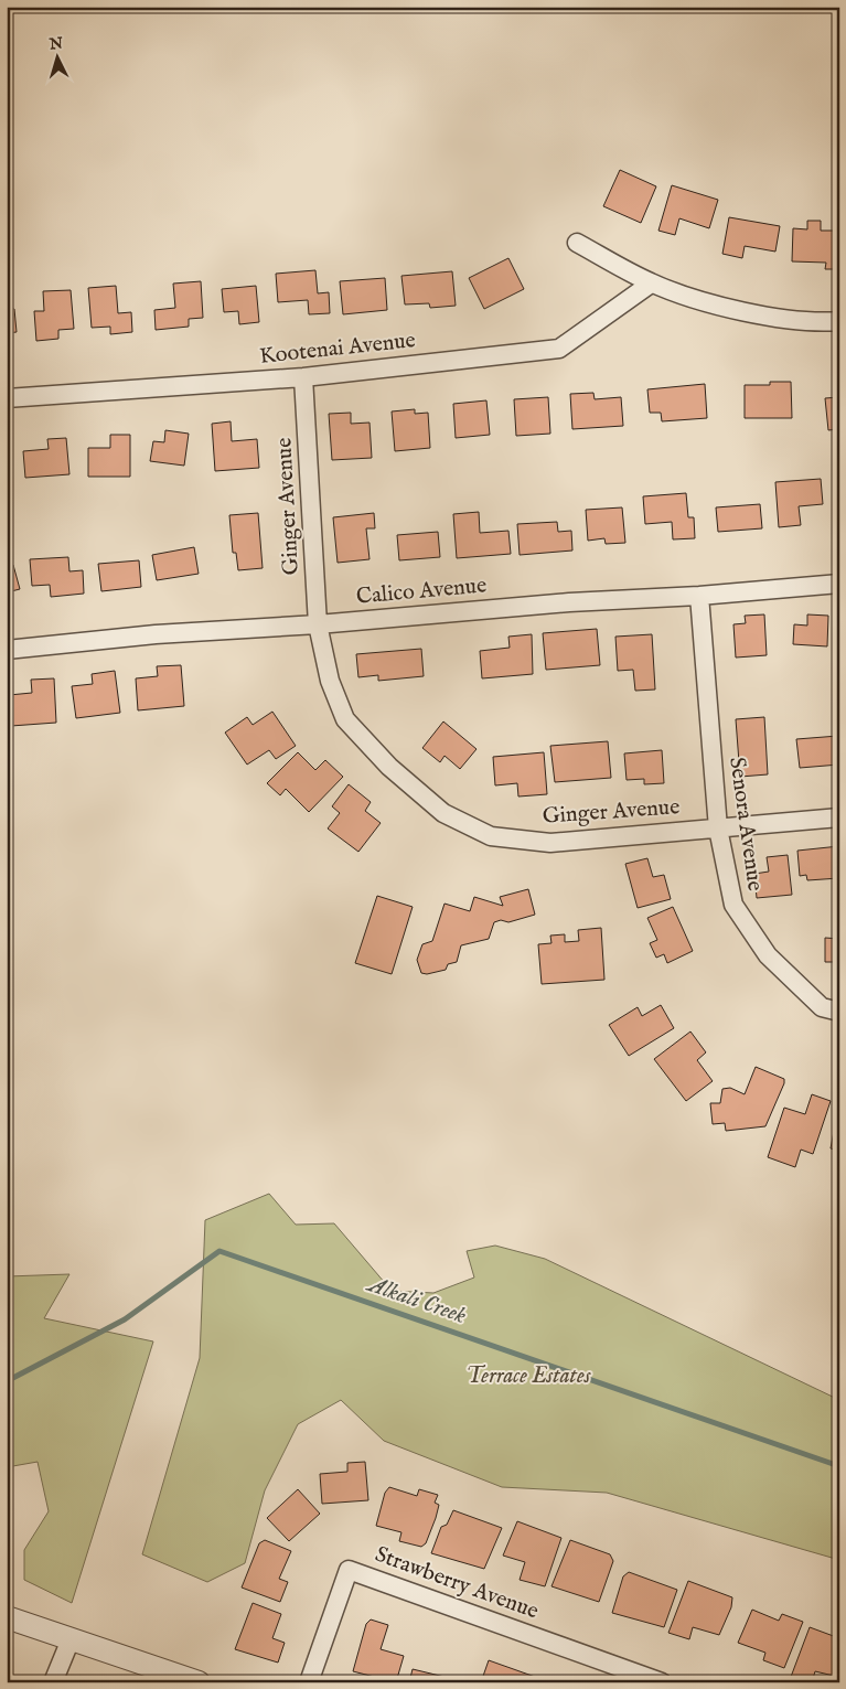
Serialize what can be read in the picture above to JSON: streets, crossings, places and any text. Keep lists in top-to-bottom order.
{
  "streets": {
    "street": [
      "Kootenai Avenue",
      "Ginger Avenue",
      "Calico Avenue",
      "Senora Avenue",
      "Strawberry Avenue"
    ]
  },
  "crossings": [
    ["Kootenai Avenue", "Ginger Avenue"],
    ["Ginger Avenue", "Calico Avenue"],
    ["Ginger Avenue", "Senora Avenue"],
    ["Calico Avenue", "Senora Avenue"]
  ],
  "water": ["Alkali Creek"],
  "parks": ["Terrace Estates"],
  "north": "top"
}
